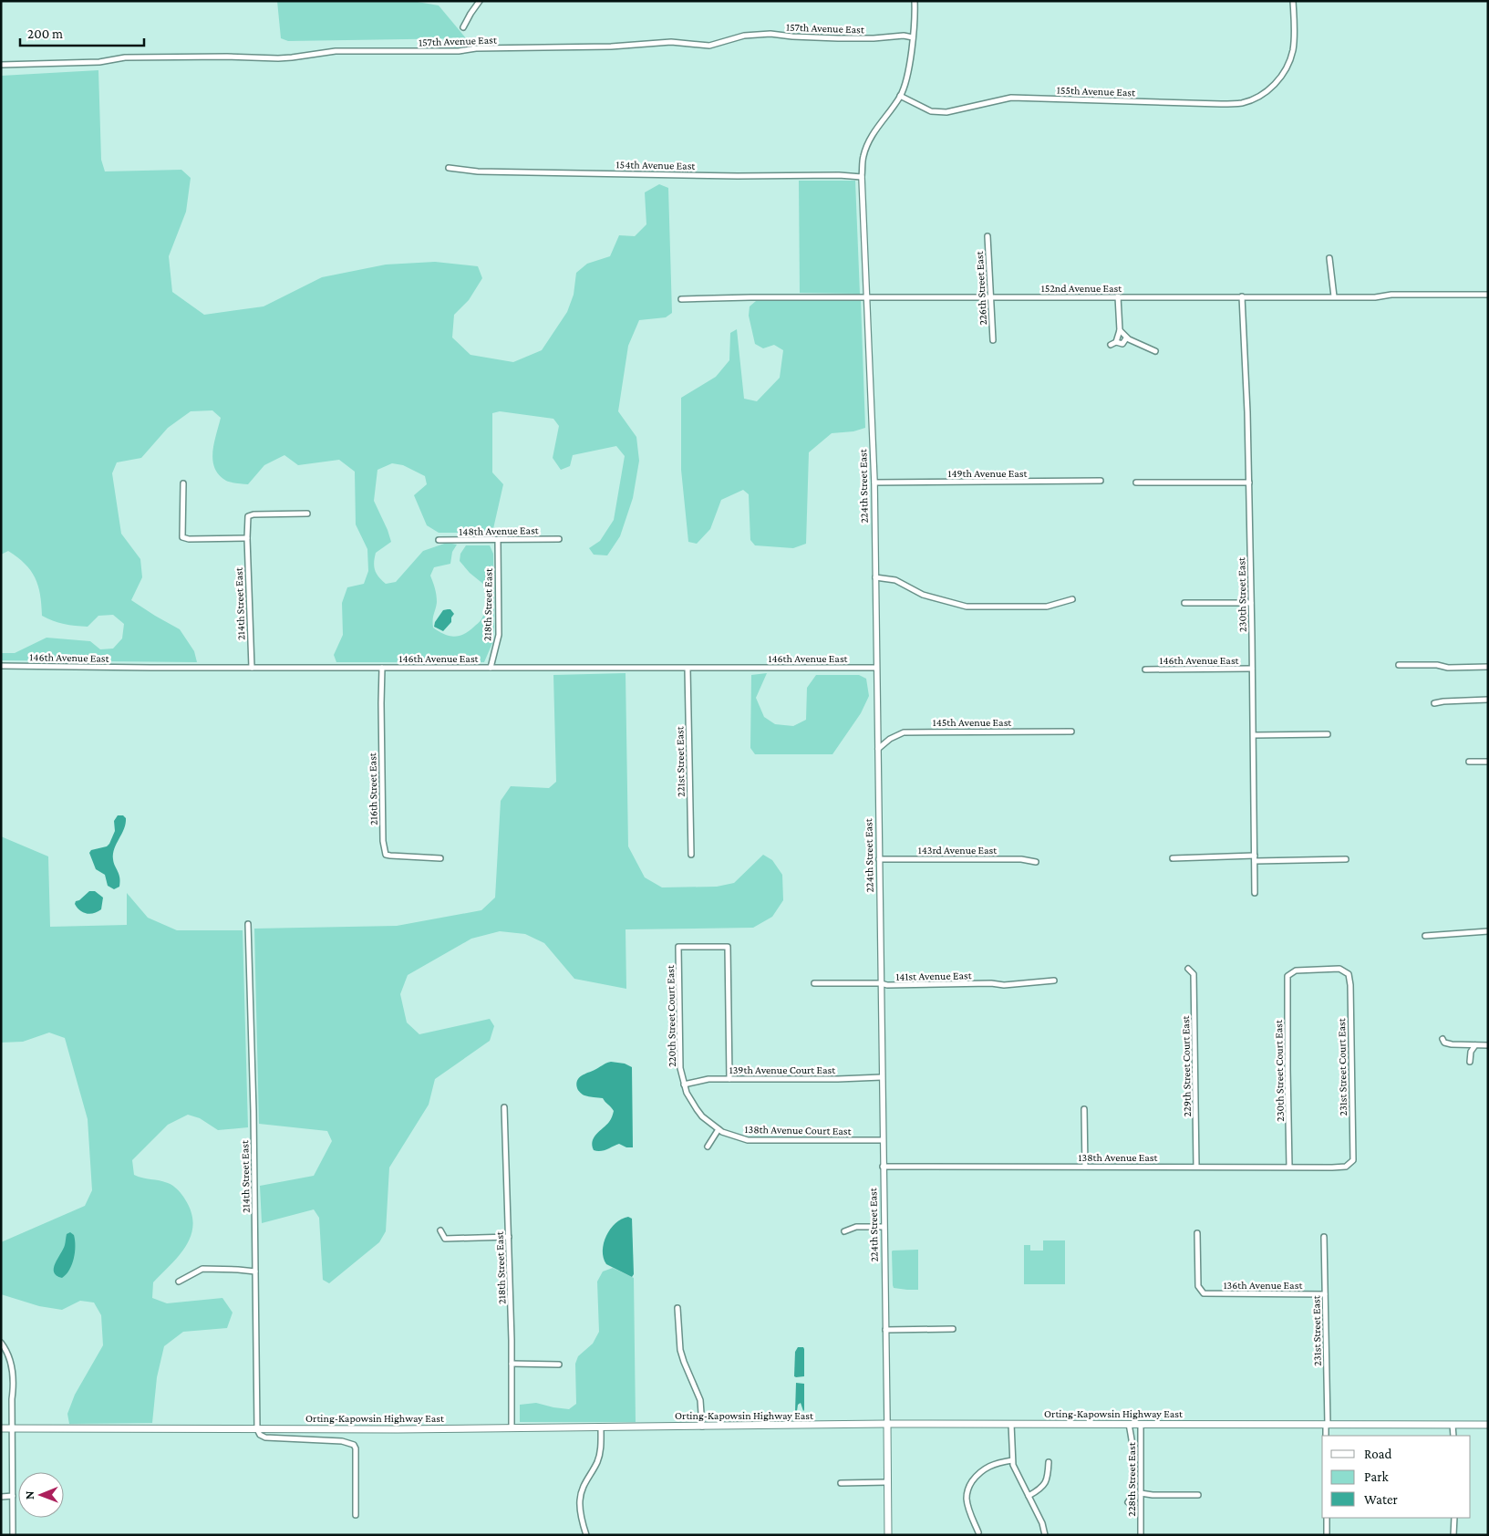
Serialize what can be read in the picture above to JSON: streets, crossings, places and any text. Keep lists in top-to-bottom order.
{
  "streets": {
    "main road": ["224th Street East", "Orting-Kapowsin Highway East"],
    "street": [
      "157th Avenue East",
      "155th Avenue East",
      "154th Avenue East",
      "226th Street East",
      "152nd Avenue East",
      "149th Avenue East",
      "148th Avenue East",
      "230th Street East",
      "214th Street East",
      "218th Street East",
      "146th Avenue East",
      "145th Avenue East",
      "221st Street East",
      "216th Street East",
      "143rd Avenue East",
      "141st Avenue East",
      "220th Street Court East",
      "229th Street Court East",
      "231st Street Court East",
      "139th Avenue Court East",
      "230th Street Court East",
      "138th Avenue Court East",
      "138th Avenue East",
      "136th Avenue East",
      "231st Street East",
      "228th Street East"
    ]
  },
  "crossings": [
    ["154th Avenue East", "224th Street East"],
    ["226th Street East", "152nd Avenue East"],
    ["152nd Avenue East", "224th Street East"],
    ["152nd Avenue East", "230th Street East"],
    ["149th Avenue East", "224th Street East"],
    ["224th Street East", "146th Avenue East"],
    ["224th Street East", "145th Avenue East"],
    ["224th Street East", "143rd Avenue East"],
    ["224th Street East", "141st Avenue East"],
    ["224th Street East", "139th Avenue Court East"],
    ["224th Street East", "138th Avenue Court East"],
    ["224th Street East", "138th Avenue East"],
    ["224th Street East", "Orting-Kapowsin Highway East"],
    ["148th Avenue East", "218th Street East"],
    ["230th Street East", "146th Avenue East"],
    ["214th Street East", "146th Avenue East"],
    ["214th Street East", "Orting-Kapowsin Highway East"],
    ["218th Street East", "146th Avenue East"],
    ["218th Street East", "Orting-Kapowsin Highway East"],
    ["146th Avenue East", "221st Street East"],
    ["146th Avenue East", "216th Street East"],
    ["220th Street Court East", "139th Avenue Court East"],
    ["220th Street Court East", "138th Avenue Court East"],
    ["229th Street Court East", "138th Avenue East"],
    ["231st Street Court East", "230th Street Court East"],
    ["231st Street Court East", "138th Avenue East"],
    ["139th Avenue Court East", "138th Avenue Court East"],
    ["230th Street Court East", "138th Avenue East"],
    ["136th Avenue East", "231st Street East"],
    ["231st Street East", "Orting-Kapowsin Highway East"],
    ["Orting-Kapowsin Highway East", "228th Street East"]
  ],
  "legend": ["Road", "Park", "Water"],
  "scale_bar": "200 m",
  "north": "left"
}
